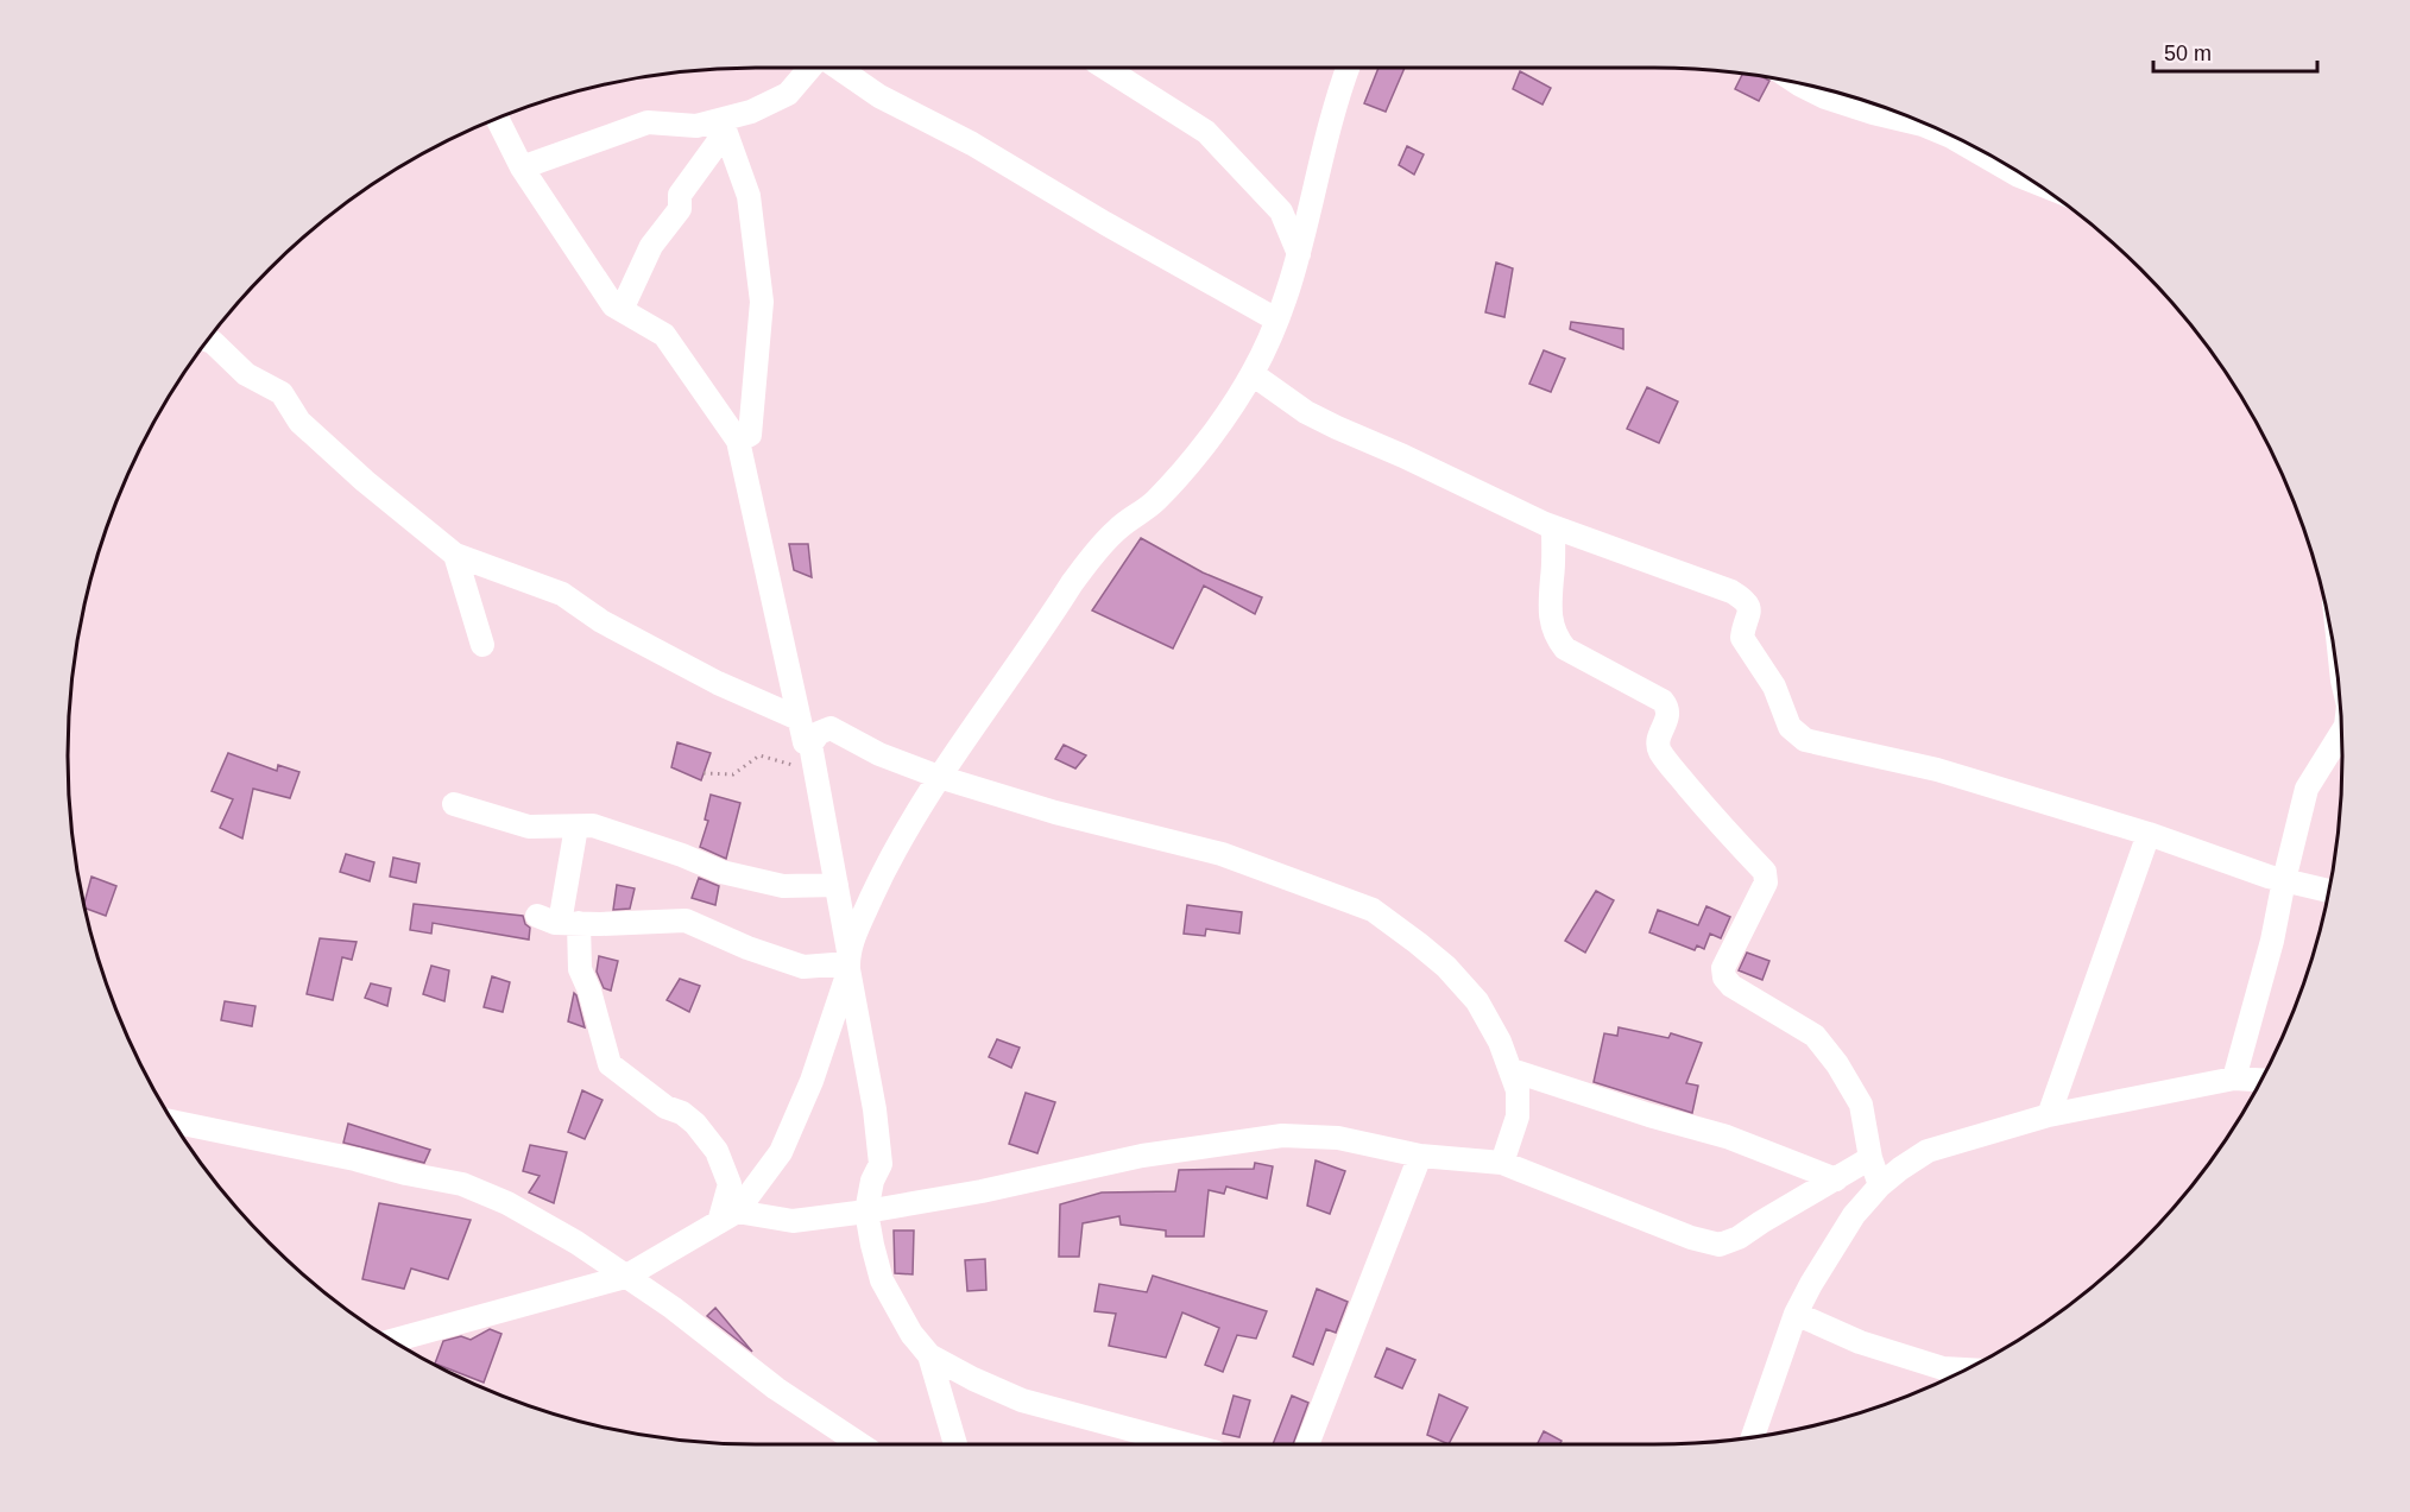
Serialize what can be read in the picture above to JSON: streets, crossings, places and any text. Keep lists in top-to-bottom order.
{
  "scale_bar": "50 m"
}
